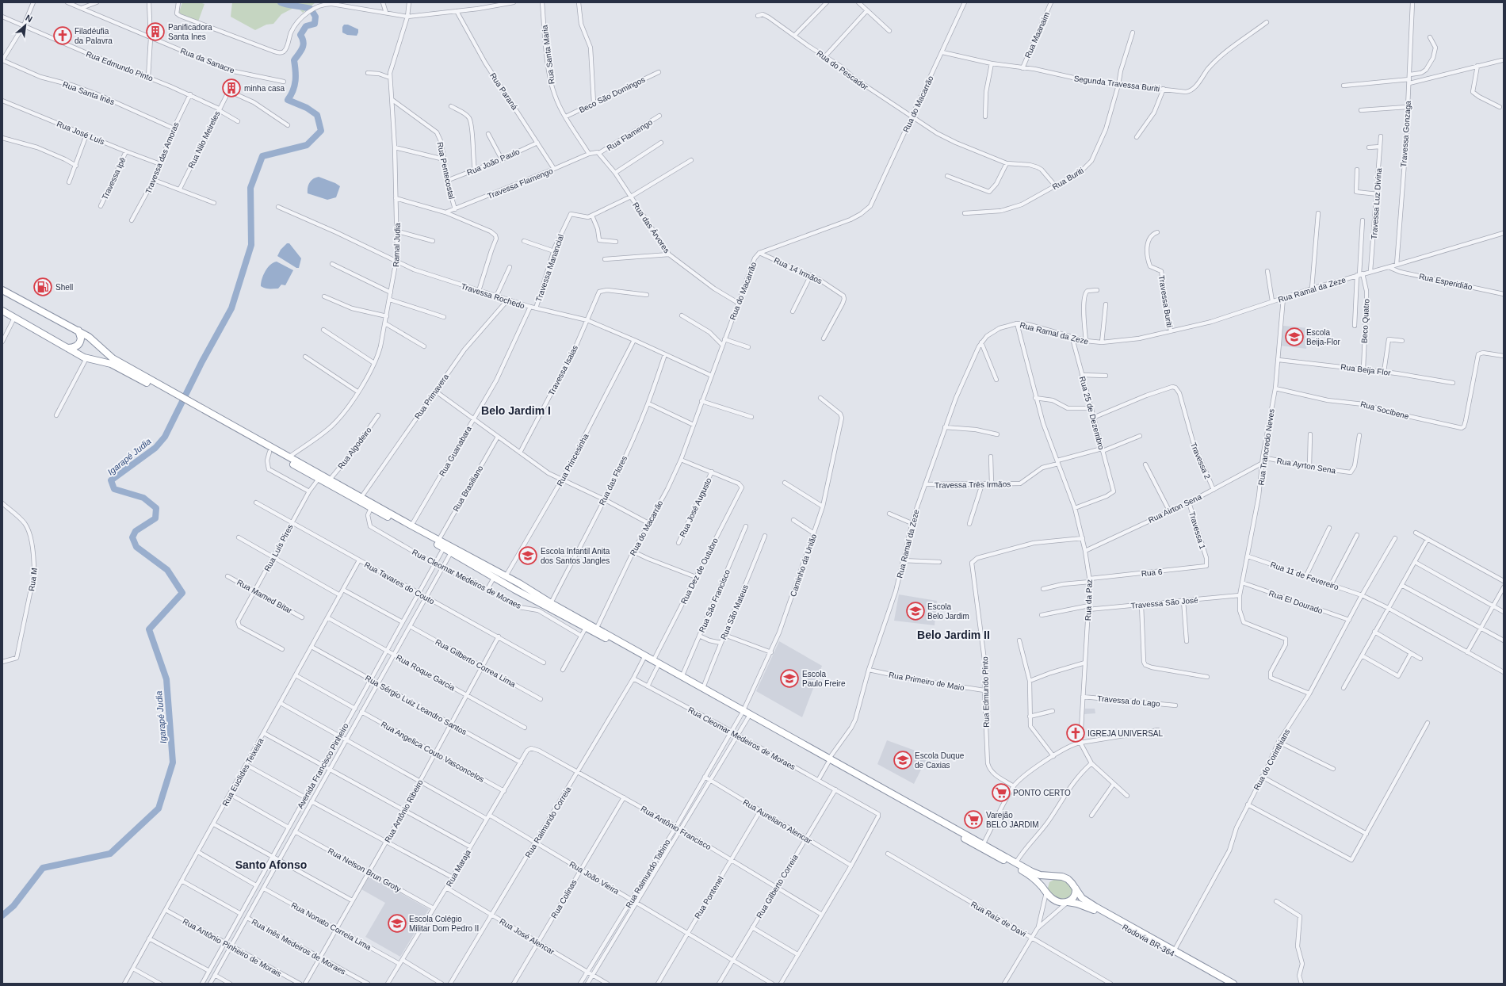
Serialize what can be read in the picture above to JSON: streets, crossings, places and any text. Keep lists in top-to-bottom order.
{
  "streets": {
    "highway": ["Rodovia BR-364"],
    "street": [
      "Rua Maanaim",
      "Rua Santa Maria",
      "Rua da Sanacre",
      "Rua Edmundo Pinto",
      "Rua do Pescador",
      "Segunda Travessa Buriti",
      "Rua Paraná",
      "Rua Santa Inês",
      "Beco São Domingos",
      "Rua do Macarrão",
      "Rua José Luís",
      "Travessa Gonzaga",
      "Rua Flamengo",
      "Rua Nilo Meireles",
      "Travessa das Amoras",
      "Rua João Paulo",
      "Rua Pentecostal",
      "Travessa Ipê",
      "Rua Buriti",
      "Travessa Flamengo",
      "Travessa Luz Divina",
      "Rua das Árvores",
      "Ramal Judia",
      "Travessa Manancial",
      "Rua 14 Irmãos",
      "Rua Esperidião",
      "Rua Ramal da Zeze",
      "Travessa Rochedo",
      "Travessa Buriti",
      "Beco Quatro",
      "Rua Beija Flor",
      "Travessa Isaias",
      "Rua Primavera",
      "Rua Socibene",
      "Rua 25 de Dezembro",
      "Rua Trancredo Neves",
      "Rua Algodeiro",
      "Rua Guanabara",
      "Rua Princesinha",
      "Travessa 2",
      "Rua Ayrton Sena",
      "Rua das Flores",
      "Travessa Três Irmãos",
      "Rua Brasiliano",
      "Rua José Augusto",
      "Rua Airton Sena",
      "Travessa 1",
      "Rua Luís Pires",
      "Caminho da União",
      "Rua Dez de Outubro",
      "Rua 6",
      "Rua 11 de Fevereiro",
      "Rua Cleomar Medeiros de Moraes",
      "Rua M",
      "Rua Tavares do Couto",
      "Rua Mamed Bitar",
      "Rua da Paz",
      "Rua São Francisco",
      "Rua El Dourado",
      "Travessa São José",
      "Rua São Mateus",
      "Rua Gilberto Correa Lima",
      "Rua Roque Garcia",
      "Rua Primeiro de Maio",
      "Travessa do Lago",
      "Rua Sérgio Luiz Leandro Santos",
      "Rua Angelica Couto Vasconcelos",
      "Rua do Corinthians",
      "Avenida Francisco Pinheiro",
      "Rua Euclides Teixeira",
      "Rua Antônio Ribeiro",
      "Rua Aureliano Alencar",
      "Rua Raimundo Correia",
      "Rua Antônio Francisco",
      "Rua Maraja",
      "Rua Nelson Brun Groty",
      "Rua Raimundo Tabino",
      "Rua João Vieira",
      "Rua Gilberto Correia",
      "Rua Pontenel",
      "Rua Colinas",
      "Rua Raíz de Davi",
      "Rua Nonato Correia Lima",
      "Rua José Alencar",
      "Rua Inês Medeiros de Moraes",
      "Rua Antônio Pinheiro de Morais"
    ]
  },
  "crossings": [
    ["Rua Maanaim", "Segunda Travessa Buriti"],
    ["Rua Santa Maria", "Beco São Domingos"],
    ["Rua Santa Maria", "Travessa Flamengo"],
    ["Rua Edmundo Pinto", "Rua Nilo Meireles"],
    ["Rua Edmundo Pinto", "Travessa das Amoras"],
    ["Rua Edmundo Pinto", "Rua da Paz"],
    ["Rua Edmundo Pinto", "Rua Primeiro de Maio"],
    ["Rua do Pescador", "Rua do Macarrão"],
    ["Rua do Pescador", "Rua Buriti"],
    ["Segunda Travessa Buriti", "Rua do Macarrão"],
    ["Segunda Travessa Buriti", "Rua Buriti"],
    ["Rua Paraná", "Rua João Paulo"],
    ["Rua Paraná", "Travessa Flamengo"],
    ["Rua Santa Inês", "Travessa das Amoras"],
    ["Rua do Macarrão", "Rua das Árvores"],
    ["Rua do Macarrão", "Rua 14 Irmãos"],
    ["Rua do Macarrão", "Travessa Rochedo"],
    ["Rua José Luís", "Travessa das Amoras"],
    ["Rua José Luís", "Travessa Ipê"],
    ["Travessa Gonzaga", "Rua Ramal da Zeze"],
    ["Rua Flamengo", "Rua das Árvores"],
    ["Rua João Paulo", "Rua Pentecostal"],
    ["Rua Pentecostal", "Travessa Flamengo"],
    ["Rua Pentecostal", "Ramal Judia"],
    ["Travessa Luz Divina", "Rua Ramal da Zeze"],
    ["Rua das Árvores", "Travessa Manancial"],
    ["Ramal Judia", "Travessa Rochedo"],
    ["Travessa Manancial", "Travessa Rochedo"],
    ["Rua Esperidião", "Rua Ramal da Zeze"],
    ["Rua Ramal da Zeze", "Travessa Buriti"],
    ["Rua Ramal da Zeze", "Beco Quatro"],
    ["Rua Ramal da Zeze", "Rua 25 de Dezembro"],
    ["Rua Ramal da Zeze", "Rua Trancredo Neves"],
    ["Rua Ramal da Zeze", "Travessa Três Irmãos"],
    ["Rua Ramal da Zeze", "Rua Cleomar Medeiros de Moraes"],
    ["Rua Ramal da Zeze", "Rua da Paz"],
    ["Rua Ramal da Zeze", "Rua Primeiro de Maio"],
    ["Travessa Rochedo", "Travessa Isaias"],
    ["Travessa Rochedo", "Rua Primavera"],
    ["Travessa Rochedo", "Rua Guanabara"],
    ["Travessa Rochedo", "Rua Princesinha"],
    ["Travessa Rochedo", "Rua das Flores"],
    ["Beco Quatro", "Rua Beija Flor"],
    ["Rua Beija Flor", "Rua Trancredo Neves"],
    ["Rua Socibene", "Rua Trancredo Neves"],
    ["Rua 25 de Dezembro", "Travessa 2"],
    ["Rua 25 de Dezembro", "Rua da Paz"],
    ["Rua Trancredo Neves", "Rua Ayrton Sena"],
    ["Rua Trancredo Neves", "Rua Airton Sena"],
    ["Rua Trancredo Neves", "Rua 11 de Fevereiro"],
    ["Rua Trancredo Neves", "Rua El Dourado"],
    ["Rua Trancredo Neves", "Travessa São José"],
    ["Travessa 2", "Rua Airton Sena"],
    ["Travessa Três Irmãos", "Rua da Paz"],
    ["Rua José Augusto", "Rua Dez de Outubro"],
    ["Rua Airton Sena", "Travessa 1"],
    ["Rua Airton Sena", "Rua da Paz"],
    ["Travessa 1", "Rua 6"],
    ["Rua Luís Pires", "Rua Tavares do Couto"],
    ["Rua Luís Pires", "Rua Mamed Bitar"],
    ["Caminho da União", "Rua Raimundo Tabino"],
    ["Rua 6", "Rua da Paz"],
    ["Rua 11 de Fevereiro", "Rua do Corinthians"],
    ["Rua Cleomar Medeiros de Moraes", "Avenida Francisco Pinheiro"],
    ["Rua Cleomar Medeiros de Moraes", "Rua Raimundo Correia"],
    ["Rua Cleomar Medeiros de Moraes", "Rua Raimundo Tabino"],
    ["Rua Cleomar Medeiros de Moraes", "Rua Gilberto Correia"],
    ["Rua Tavares do Couto", "Avenida Francisco Pinheiro"],
    ["Rua Tavares do Couto", "Rua Euclides Teixeira"],
    ["Rua Tavares do Couto", "Rua Antônio Ribeiro"],
    ["Rua da Paz", "Travessa São José"],
    ["Rua da Paz", "Travessa do Lago"],
    ["Rua El Dourado", "Rua do Corinthians"],
    ["Rua Gilberto Correa Lima", "Avenida Francisco Pinheiro"],
    ["Rua Gilberto Correa Lima", "Rua Antônio Ribeiro"],
    ["Rua Roque Garcia", "Avenida Francisco Pinheiro"],
    ["Rua Roque Garcia", "Rua Euclides Teixeira"],
    ["Rua Roque Garcia", "Rua Antônio Ribeiro"],
    ["Rua Sérgio Luiz Leandro Santos", "Avenida Francisco Pinheiro"],
    ["Rua Sérgio Luiz Leandro Santos", "Rua Euclides Teixeira"],
    ["Rua Sérgio Luiz Leandro Santos", "Rua Antônio Ribeiro"],
    ["Rua Sérgio Luiz Leandro Santos", "Rua Maraja"],
    ["Rua Angelica Couto Vasconcelos", "Avenida Francisco Pinheiro"],
    ["Rua Angelica Couto Vasconcelos", "Rua Antônio Ribeiro"],
    ["Rua Angelica Couto Vasconcelos", "Rua Maraja"],
    ["Avenida Francisco Pinheiro", "Rua Nelson Brun Groty"],
    ["Avenida Francisco Pinheiro", "Rua Nonato Correia Lima"],
    ["Avenida Francisco Pinheiro", "Rua Inês Medeiros de Moraes"],
    ["Avenida Francisco Pinheiro", "Rua Antônio Pinheiro de Morais"],
    ["Rua Euclides Teixeira", "Rua Antônio Pinheiro de Morais"],
    ["Rua Antônio Ribeiro", "Rua Nelson Brun Groty"],
    ["Rua Antônio Ribeiro", "Rua Nonato Correia Lima"],
    ["Rua Antônio Ribeiro", "Rua Inês Medeiros de Moraes"],
    ["Rua Aureliano Alencar", "Rua Raimundo Tabino"],
    ["Rua Aureliano Alencar", "Rua Gilberto Correia"],
    ["Rua Aureliano Alencar", "Rua Pontenel"],
    ["Rua Raimundo Correia", "Rua Antônio Francisco"],
    ["Rua Raimundo Correia", "Rua João Vieira"],
    ["Rua Raimundo Correia", "Rua José Alencar"],
    ["Rua Antônio Francisco", "Rua Maraja"],
    ["Rua Antônio Francisco", "Rua Raimundo Tabino"],
    ["Rua Antônio Francisco", "Rua Gilberto Correia"],
    ["Rua Antônio Francisco", "Rua Pontenel"],
    ["Rua Antônio Francisco", "Rua Colinas"],
    ["Rua Maraja", "Rua Nelson Brun Groty"],
    ["Rua Maraja", "Rua João Vieira"],
    ["Rua Maraja", "Rua Nonato Correia Lima"],
    ["Rua Maraja", "Rua José Alencar"],
    ["Rua Raimundo Tabino", "Rua João Vieira"],
    ["Rua Raimundo Tabino", "Rua José Alencar"],
    ["Rua João Vieira", "Rua Gilberto Correia"],
    ["Rua João Vieira", "Rua Pontenel"],
    ["Rua João Vieira", "Rua Colinas"],
    ["Rua Colinas", "Rua José Alencar"]
  ],
  "districts": ["Belo Jardim I", "Belo Jardim II", "Santo Afonso"],
  "water": ["Igarapé Judia"],
  "places": {
    "building": ["Panificadora Santa Ines", "minha casa"],
    "church": ["Filadéufia da Palavra", "IGREJA UNIVERSAL"],
    "fuel station": ["Shell"],
    "school or university": [
      "Escola Beija-Flor",
      "Escola Infantil Anita dos Santos Jangles",
      "Escola Belo Jardim",
      "Escola Paulo Freire",
      "Escola Duque de Caxias",
      "Escola Colégio Militar Dom Pedro II"
    ],
    "supermarket": ["PONTO CERTO", "Varejão BELO JARDIM"]
  },
  "north": "top right"
}
